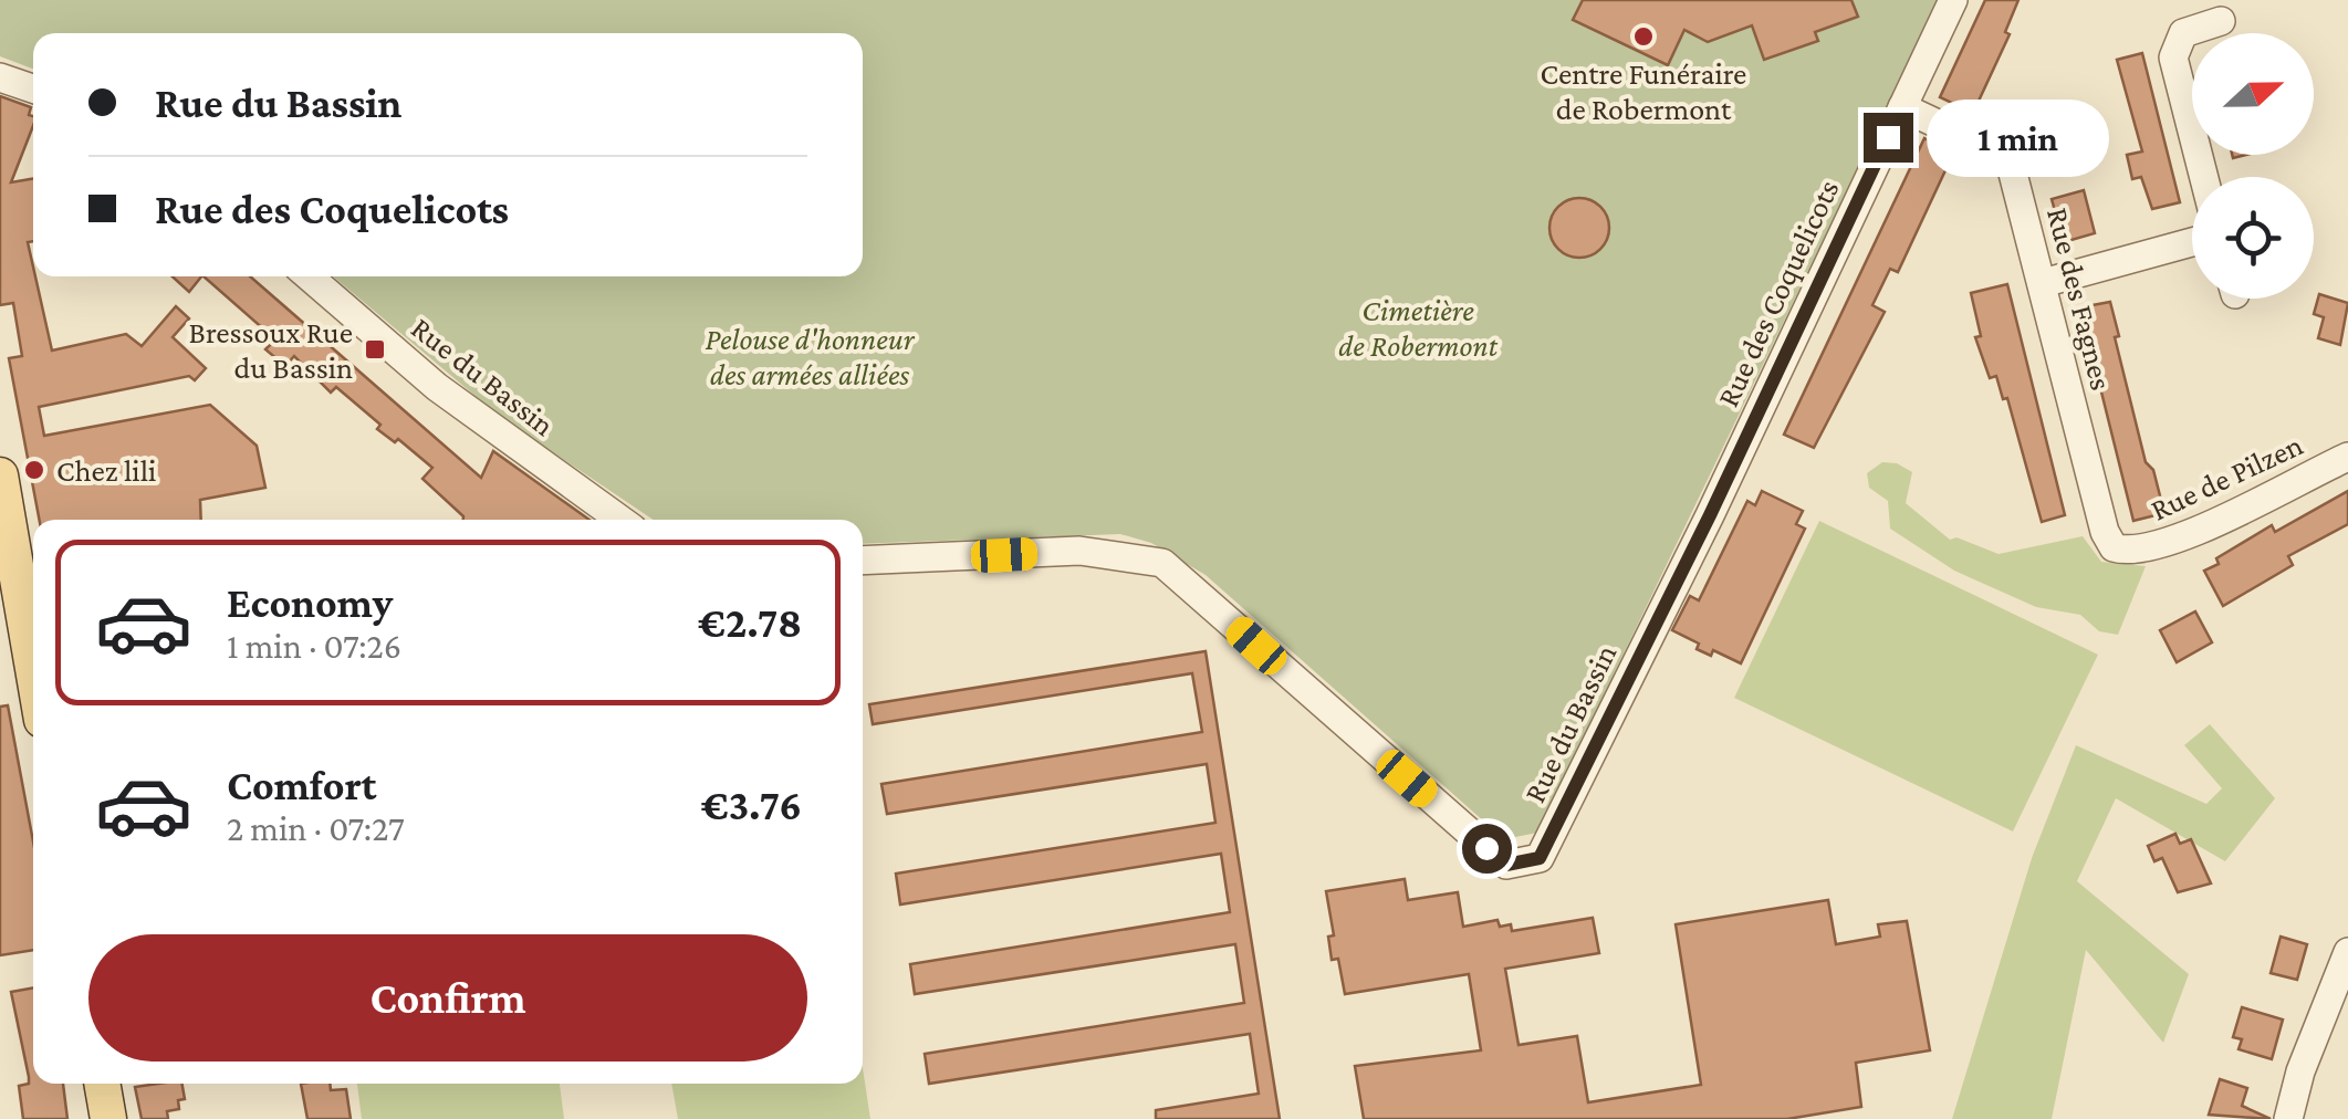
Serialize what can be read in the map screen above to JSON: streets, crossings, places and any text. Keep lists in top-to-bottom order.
{
  "streets": {
    "street": [
      "Rue des Coquelicots",
      "Rue des Fagnes",
      "Rue du Bassin",
      "Rue de Pilzen"
    ]
  },
  "crossings": [
    ["Rue des Coquelicots", "Rue des Fagnes"],
    ["Rue des Coquelicots", "Rue du Bassin"],
    ["Rue des Fagnes", "Rue de Pilzen"]
  ],
  "parks": ["Cimetière de Robermont", "Pelouse d'honneur des armées alliées"],
  "places": {
    "other": ["Centre Funéraire de Robermont", "Chez lili"],
    "transit": ["Bressoux Rue du Bassin"]
  },
  "north": "right",
  "page": {
    "banner": ["Rue du Bassin", "Rue des Coquelicots"],
    "bubble": "1 min",
    "list": [
      {
        "name": "Economy",
        "note": "1 min · 07:26",
        "value": "€2.78"
      },
      {
        "name": "Comfort",
        "note": "2 min · 07:27",
        "value": "€3.76"
      }
    ],
    "buttons": "Confirm"
  }
}
